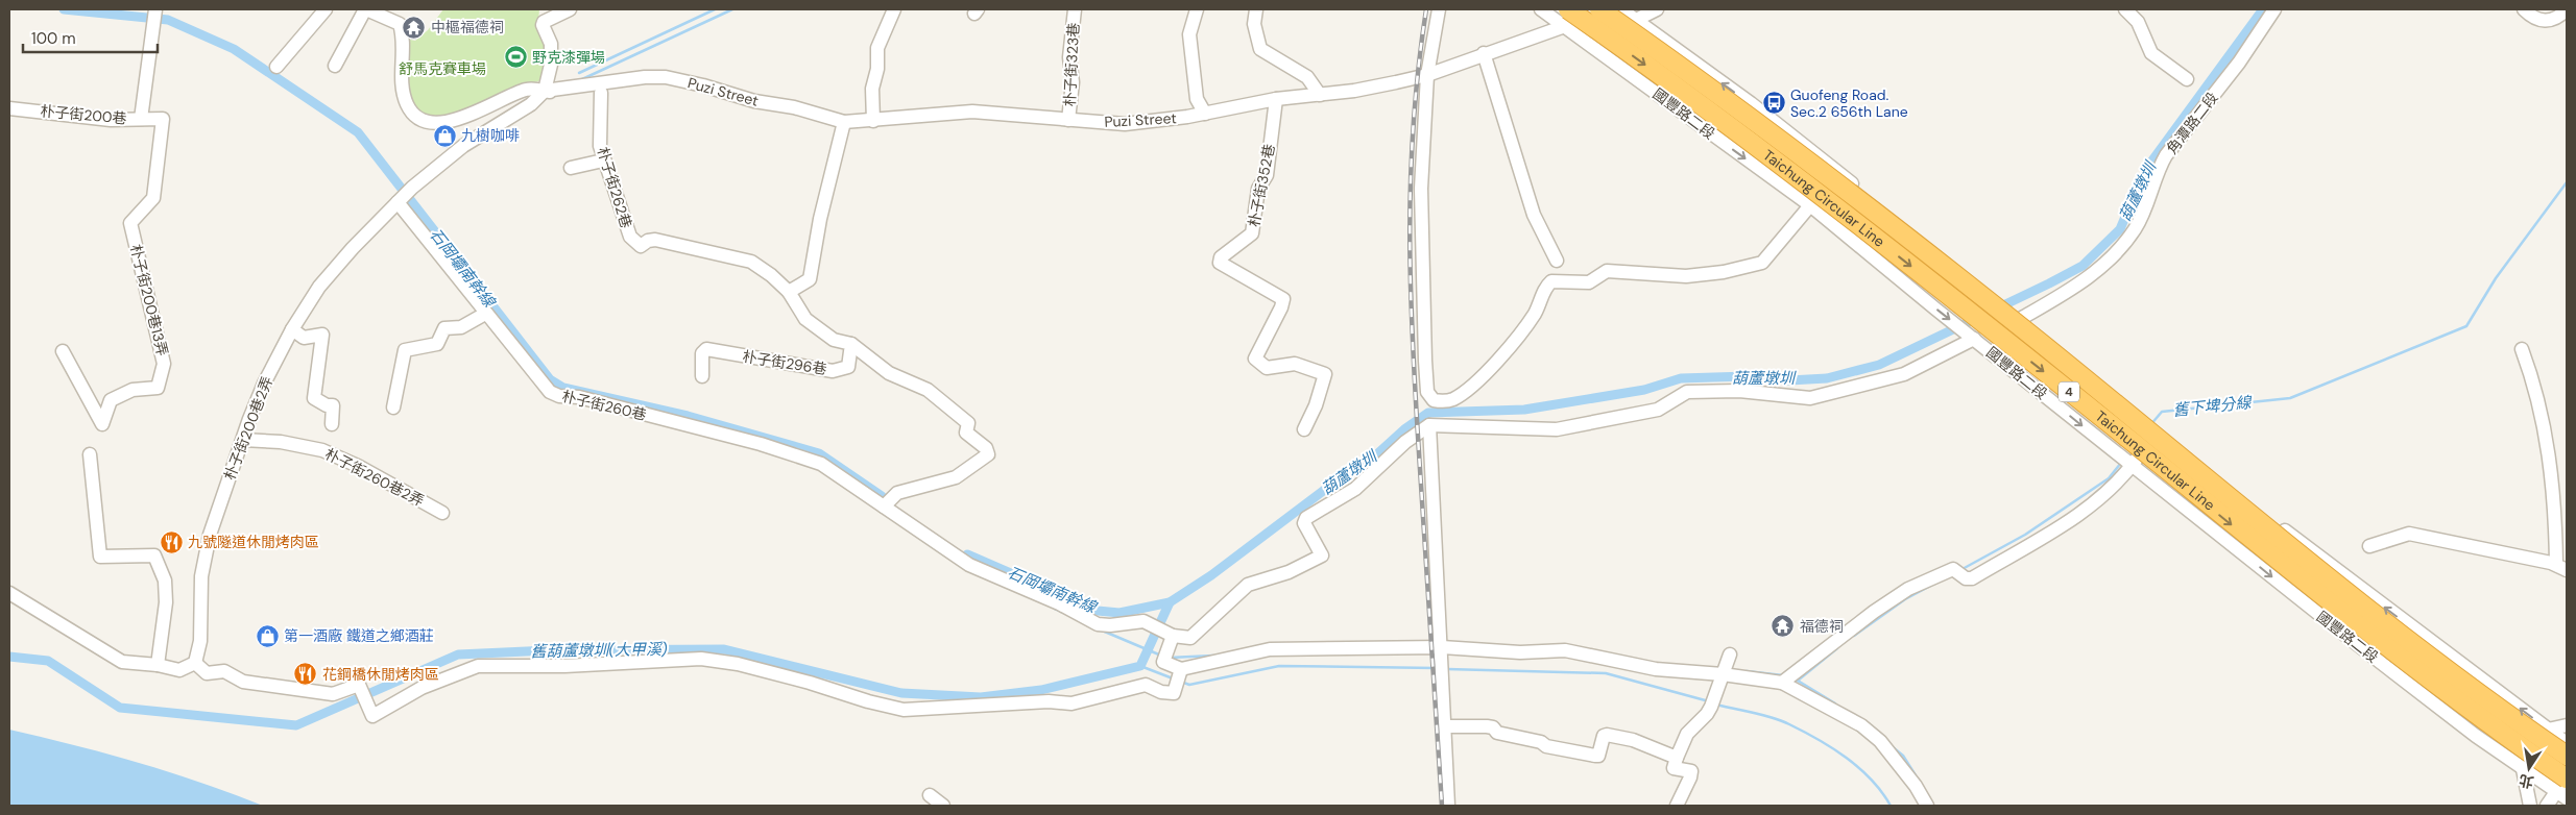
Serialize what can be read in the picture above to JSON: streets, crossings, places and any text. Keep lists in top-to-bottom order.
{
  "streets": {
    "highway": ["Taichung Circular Line", "4"],
    "street": [
      "朴子街323巷",
      "Puzi Street",
      "國豐路二段",
      "朴子街200巷",
      "角潭路二段",
      "朴子街352巷",
      "朴子街262巷",
      "朴子街200巷13弄",
      "朴子街296巷",
      "朴子街260巷",
      "朴子街200巷2弄",
      "朴子街260巷2弄"
    ]
  },
  "crossings": [
    ["朴子街323巷", "Puzi Street"],
    ["Puzi Street", "國豐路二段"],
    ["Puzi Street", "朴子街352巷"],
    ["Puzi Street", "朴子街262巷"],
    ["Puzi Street", "Taichung Circular Line"],
    ["Puzi Street", "朴子街200巷2弄"],
    ["國豐路二段", "Taichung Circular Line"],
    ["朴子街200巷", "朴子街200巷13弄"],
    ["朴子街260巷", "朴子街200巷2弄"],
    ["朴子街200巷2弄", "朴子街260巷2弄"]
  ],
  "water": [
    "葫蘆墩圳",
    "石岡壩南幹線",
    "舊下埤分線",
    "舊葫蘆墩圳(大甲溪)"
  ],
  "parks": ["舒馬克賽車場"],
  "places": {
    "temple": ["中樞福德祠", "福德祠"],
    "sports": ["野克漆彈場"],
    "bus stop": ["Guofeng Road. Sec.2 656th Lane"],
    "shop": ["九樹咖啡", "第一酒廠 鐵道之鄉酒莊"],
    "restaurant": ["九號隧道休閒烤肉區", "花鋼橋休閒烤肉區"]
  },
  "scale_bar": "100 m",
  "north": "bottom"
}
